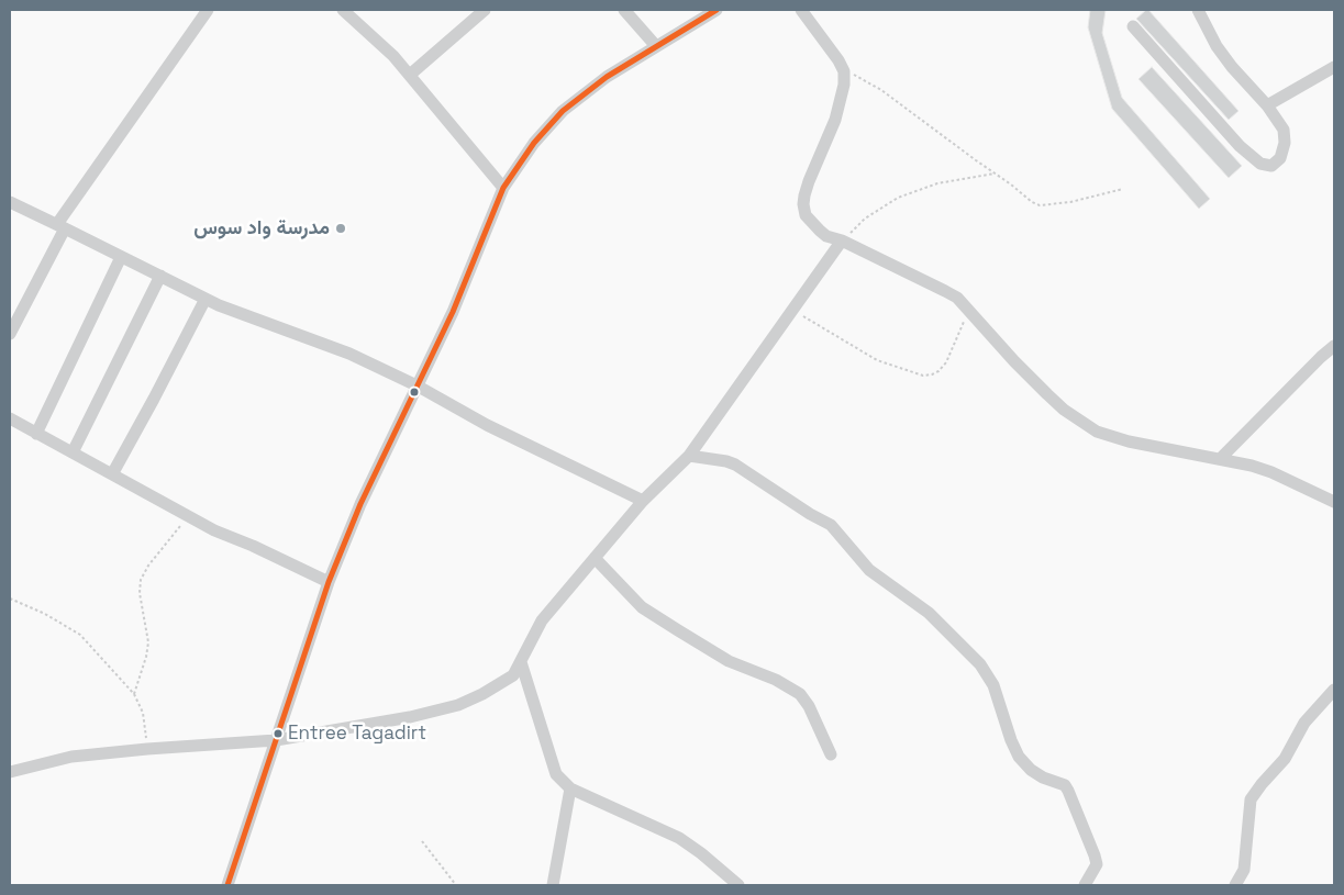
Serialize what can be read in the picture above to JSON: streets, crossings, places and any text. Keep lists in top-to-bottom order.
{
  "places": ["مدرسة واد سوس", "Entree Tagadirt"]
}
